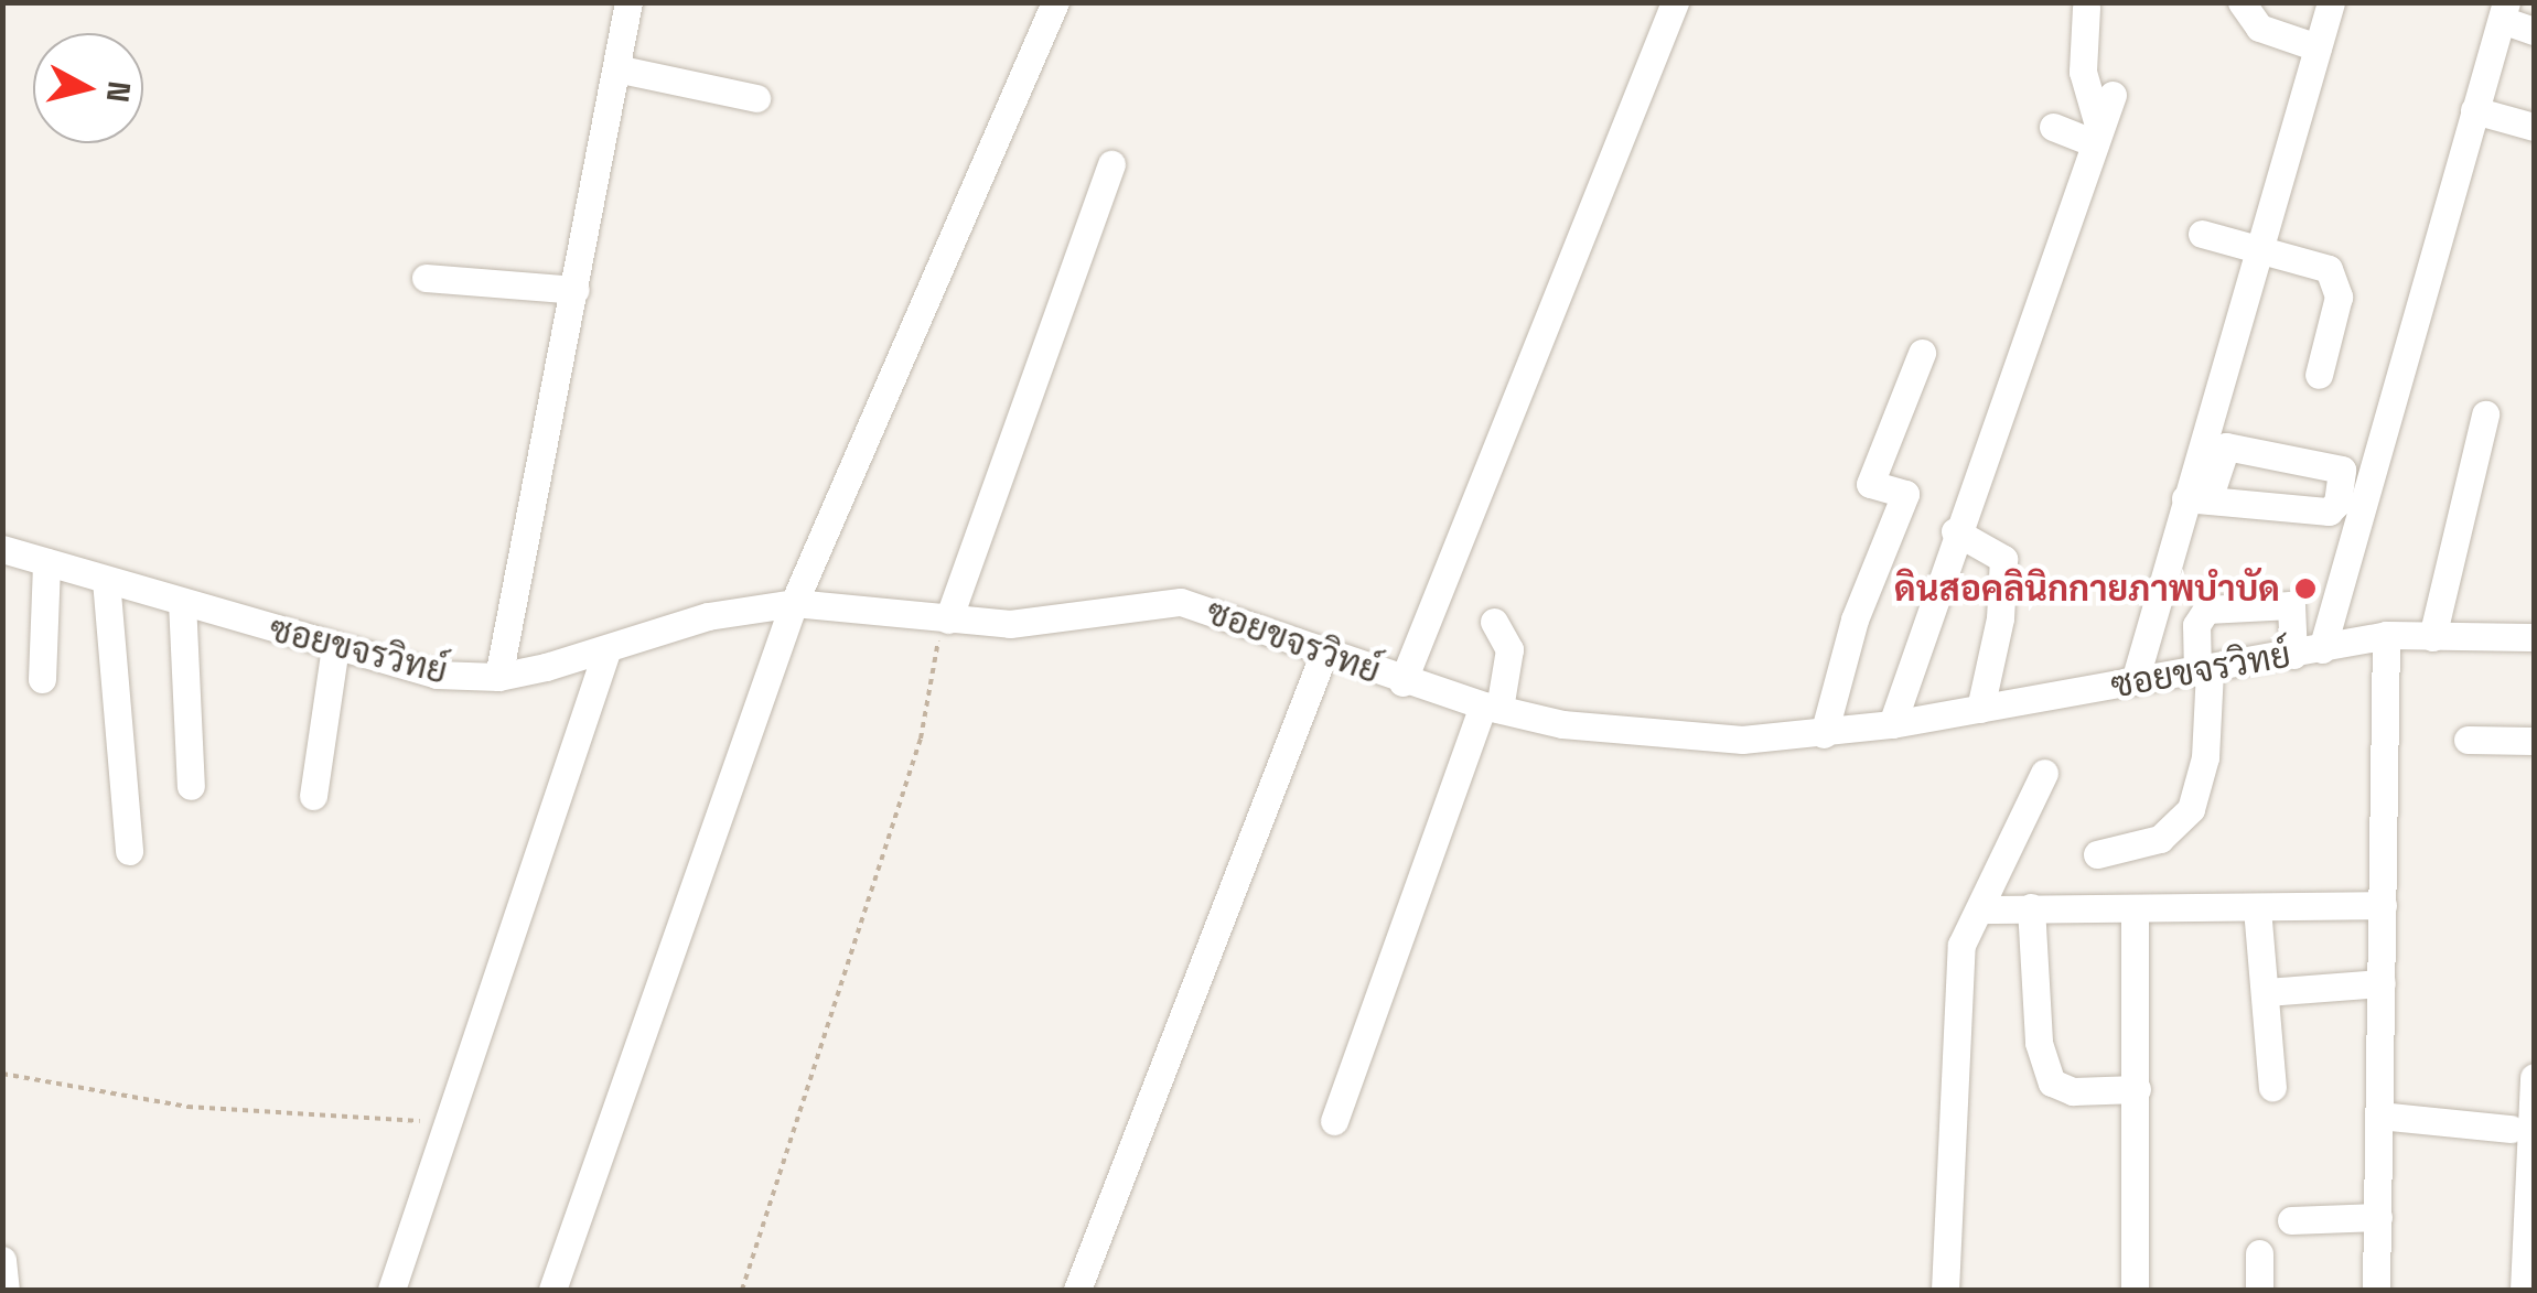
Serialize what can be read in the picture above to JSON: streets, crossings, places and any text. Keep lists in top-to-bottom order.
{
  "streets": {
    "street": ["ซอยขจรวิทย์"]
  },
  "places": ["ดินสอคลินิกกายภาพบำบัด"],
  "north": "right"
}
